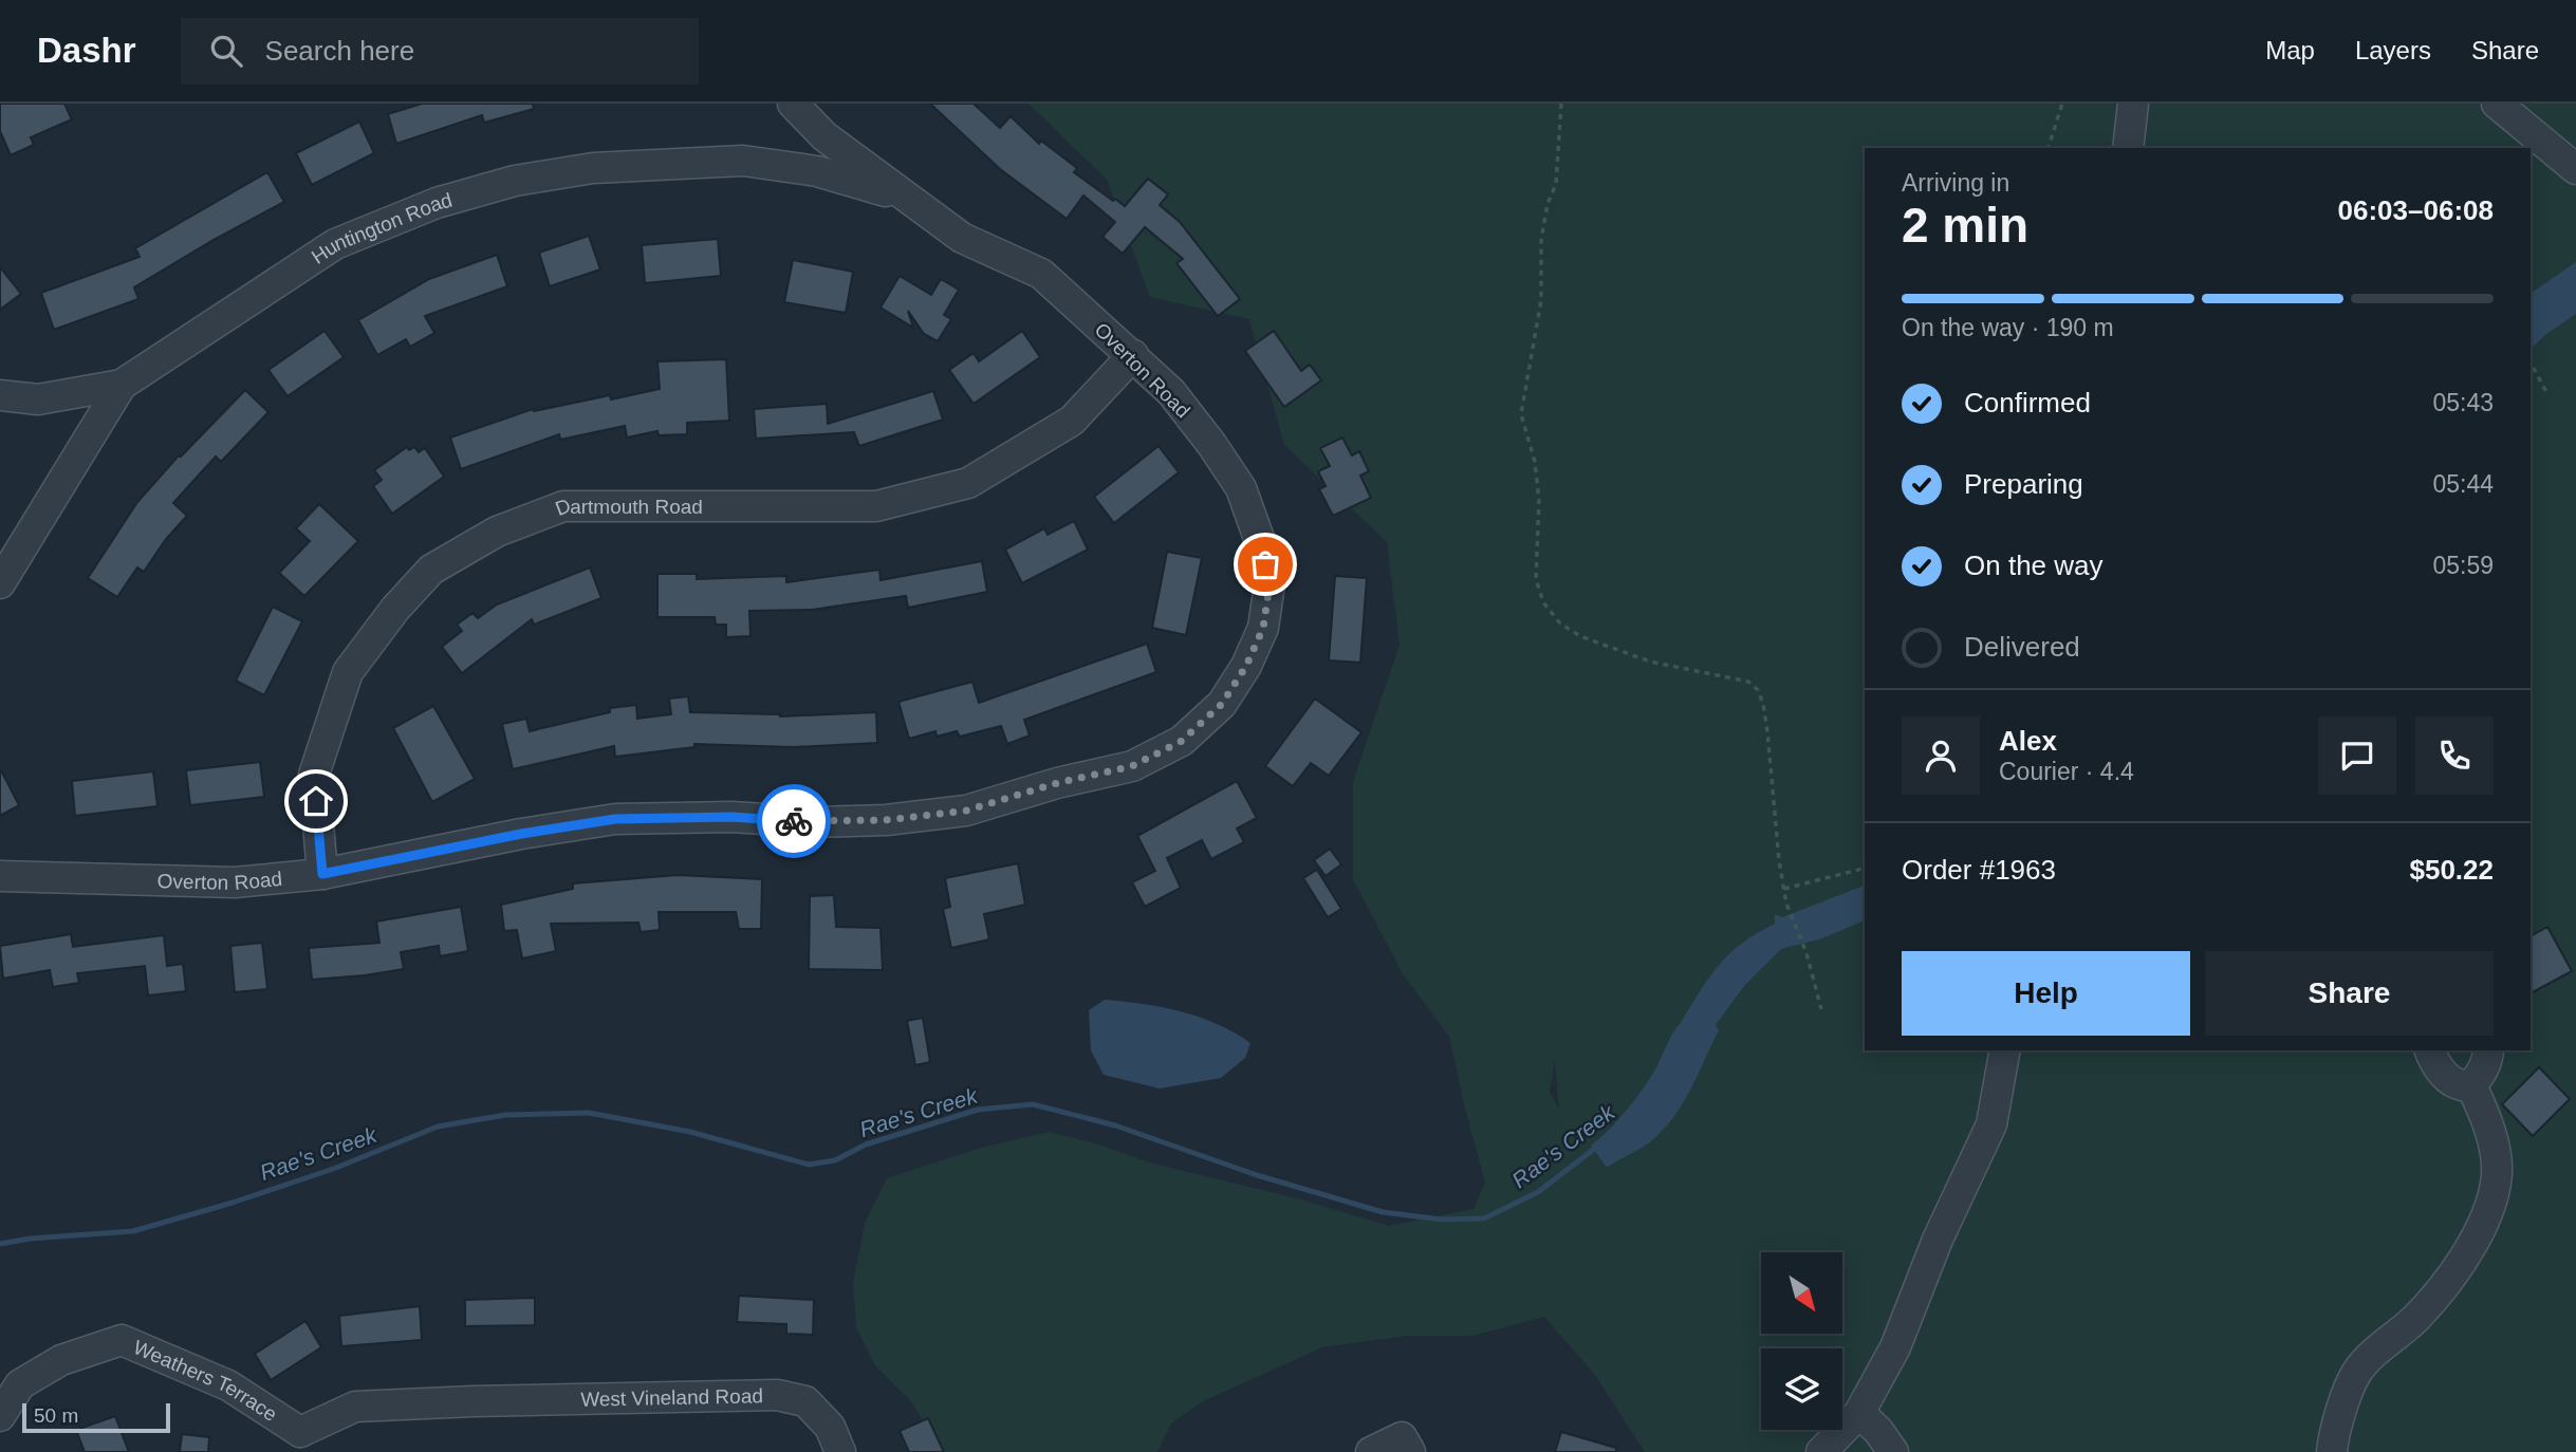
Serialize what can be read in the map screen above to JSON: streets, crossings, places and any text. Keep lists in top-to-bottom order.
{
  "streets": {
    "street": [
      "Huntington Road",
      "Overton Road",
      "Dartmouth Road",
      "Weathers Terrace",
      "West Vineland Road"
    ]
  },
  "crossings": [
    ["Huntington Road", "Overton Road"],
    ["Overton Road", "Dartmouth Road"],
    ["Weathers Terrace", "West Vineland Road"]
  ],
  "water": ["Rae's Creek"],
  "scale_bar": "50 m",
  "north": "bottom right",
  "page": {
    "header": "Dashr",
    "search": "Search here",
    "nav": ["Map", "Layers", "Share"],
    "heading": ["2 min", "Arriving in", "06:03–06:08"],
    "panel": [
      "Alex",
      "Courier · 4.4",
      "Order #1963",
      "$50.22"
    ],
    "bar": "On the way · 190 m",
    "list": [
      ["Confirmed", "05:43"],
      ["Preparing", "05:44"],
      ["On the way", "05:59"],
      "Delivered"
    ],
    "buttons": ["Help", "Share"],
    "scale": "50 m"
  }
}
